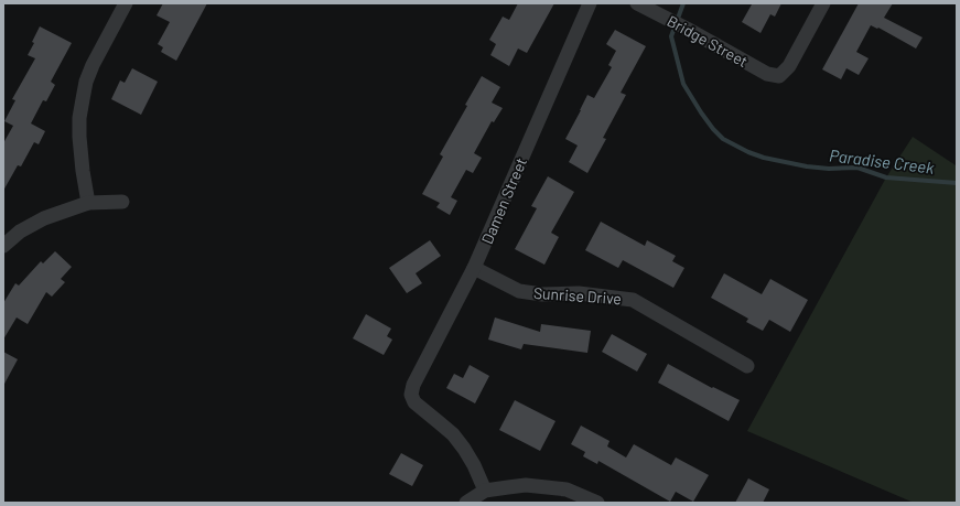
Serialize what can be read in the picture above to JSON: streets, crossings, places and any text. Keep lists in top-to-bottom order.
{
  "streets": {
    "street": ["Bridge Street", "Damen Street", "Sunrise Drive"]
  },
  "crossings": [
    ["Damen Street", "Sunrise Drive"]
  ],
  "water": ["Paradise Creek"]
}
